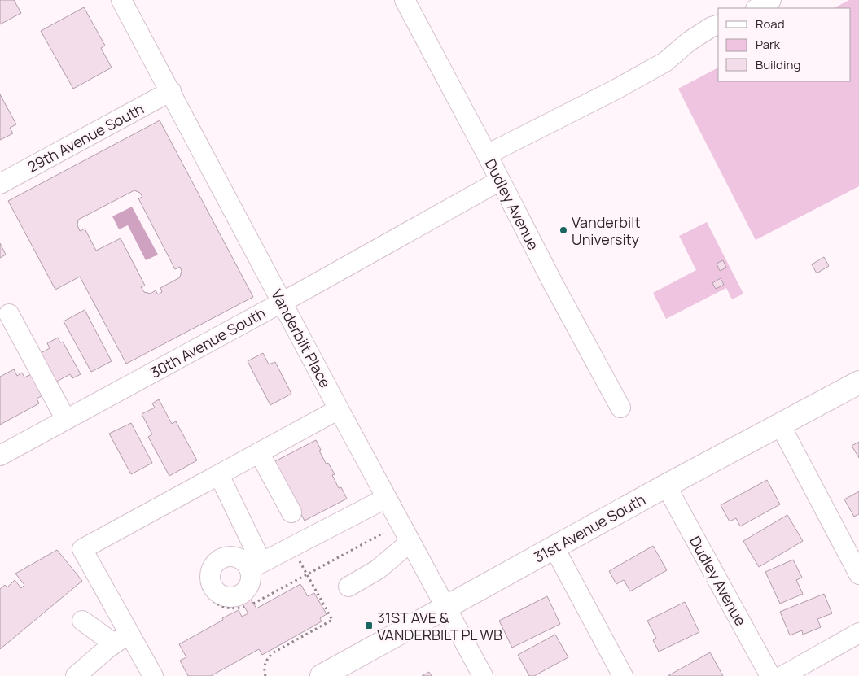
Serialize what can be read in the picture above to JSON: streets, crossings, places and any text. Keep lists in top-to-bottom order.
{
  "streets": {
    "main road": ["31st Avenue South"],
    "street": [
      "29th Avenue South",
      "Dudley Avenue",
      "Vanderbilt Place",
      "30th Avenue South"
    ]
  },
  "crossings": [
    ["29th Avenue South", "Vanderbilt Place"],
    ["Dudley Avenue", "30th Avenue South"],
    ["Dudley Avenue", "31st Avenue South"],
    ["Vanderbilt Place", "30th Avenue South"],
    ["Vanderbilt Place", "31st Avenue South"]
  ],
  "places": {
    "other": ["Vanderbilt University"],
    "transit": ["31ST AVE & VANDERBILT PL WB"]
  },
  "legend": ["Road", "Park", "Building"]
}
